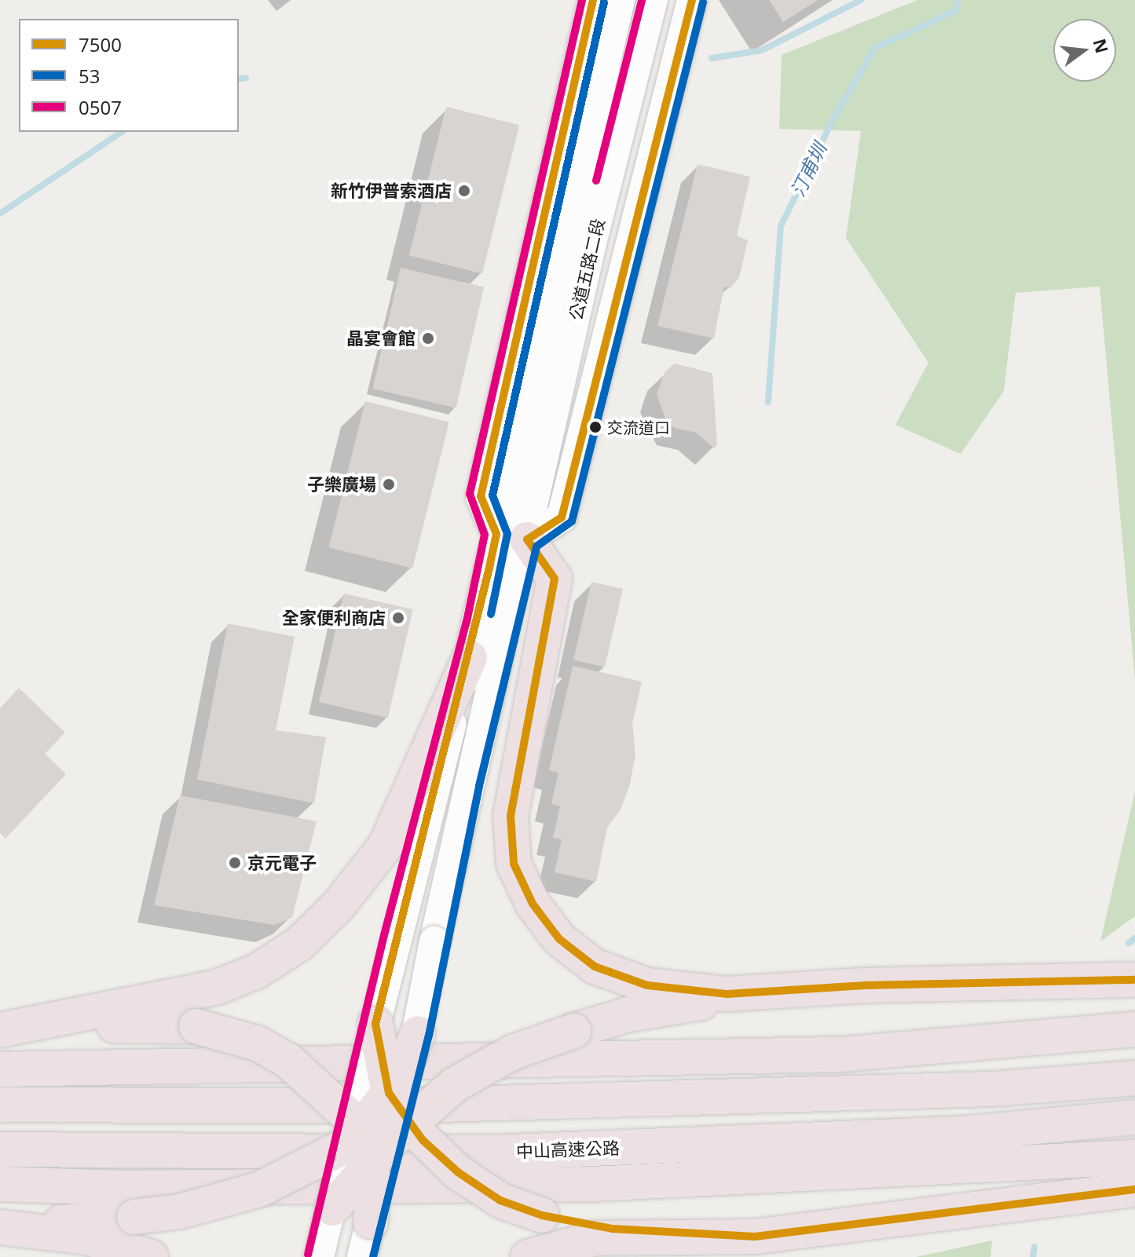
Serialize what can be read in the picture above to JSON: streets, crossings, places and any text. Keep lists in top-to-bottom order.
{
  "streets": {
    "highway": ["中山高速公路"],
    "street": ["公道五路二段"]
  },
  "water": ["汀甫圳"],
  "places": [
    "新竹伊普索酒店",
    "晶宴會館",
    "交流道口",
    "子樂廣場",
    "全家便利商店",
    "京元電子"
  ],
  "lines": ["transit line 7500", "transit line 0507", "transit line 53"],
  "legend": ["7500", "53", "0507"],
  "north": "right"
}
